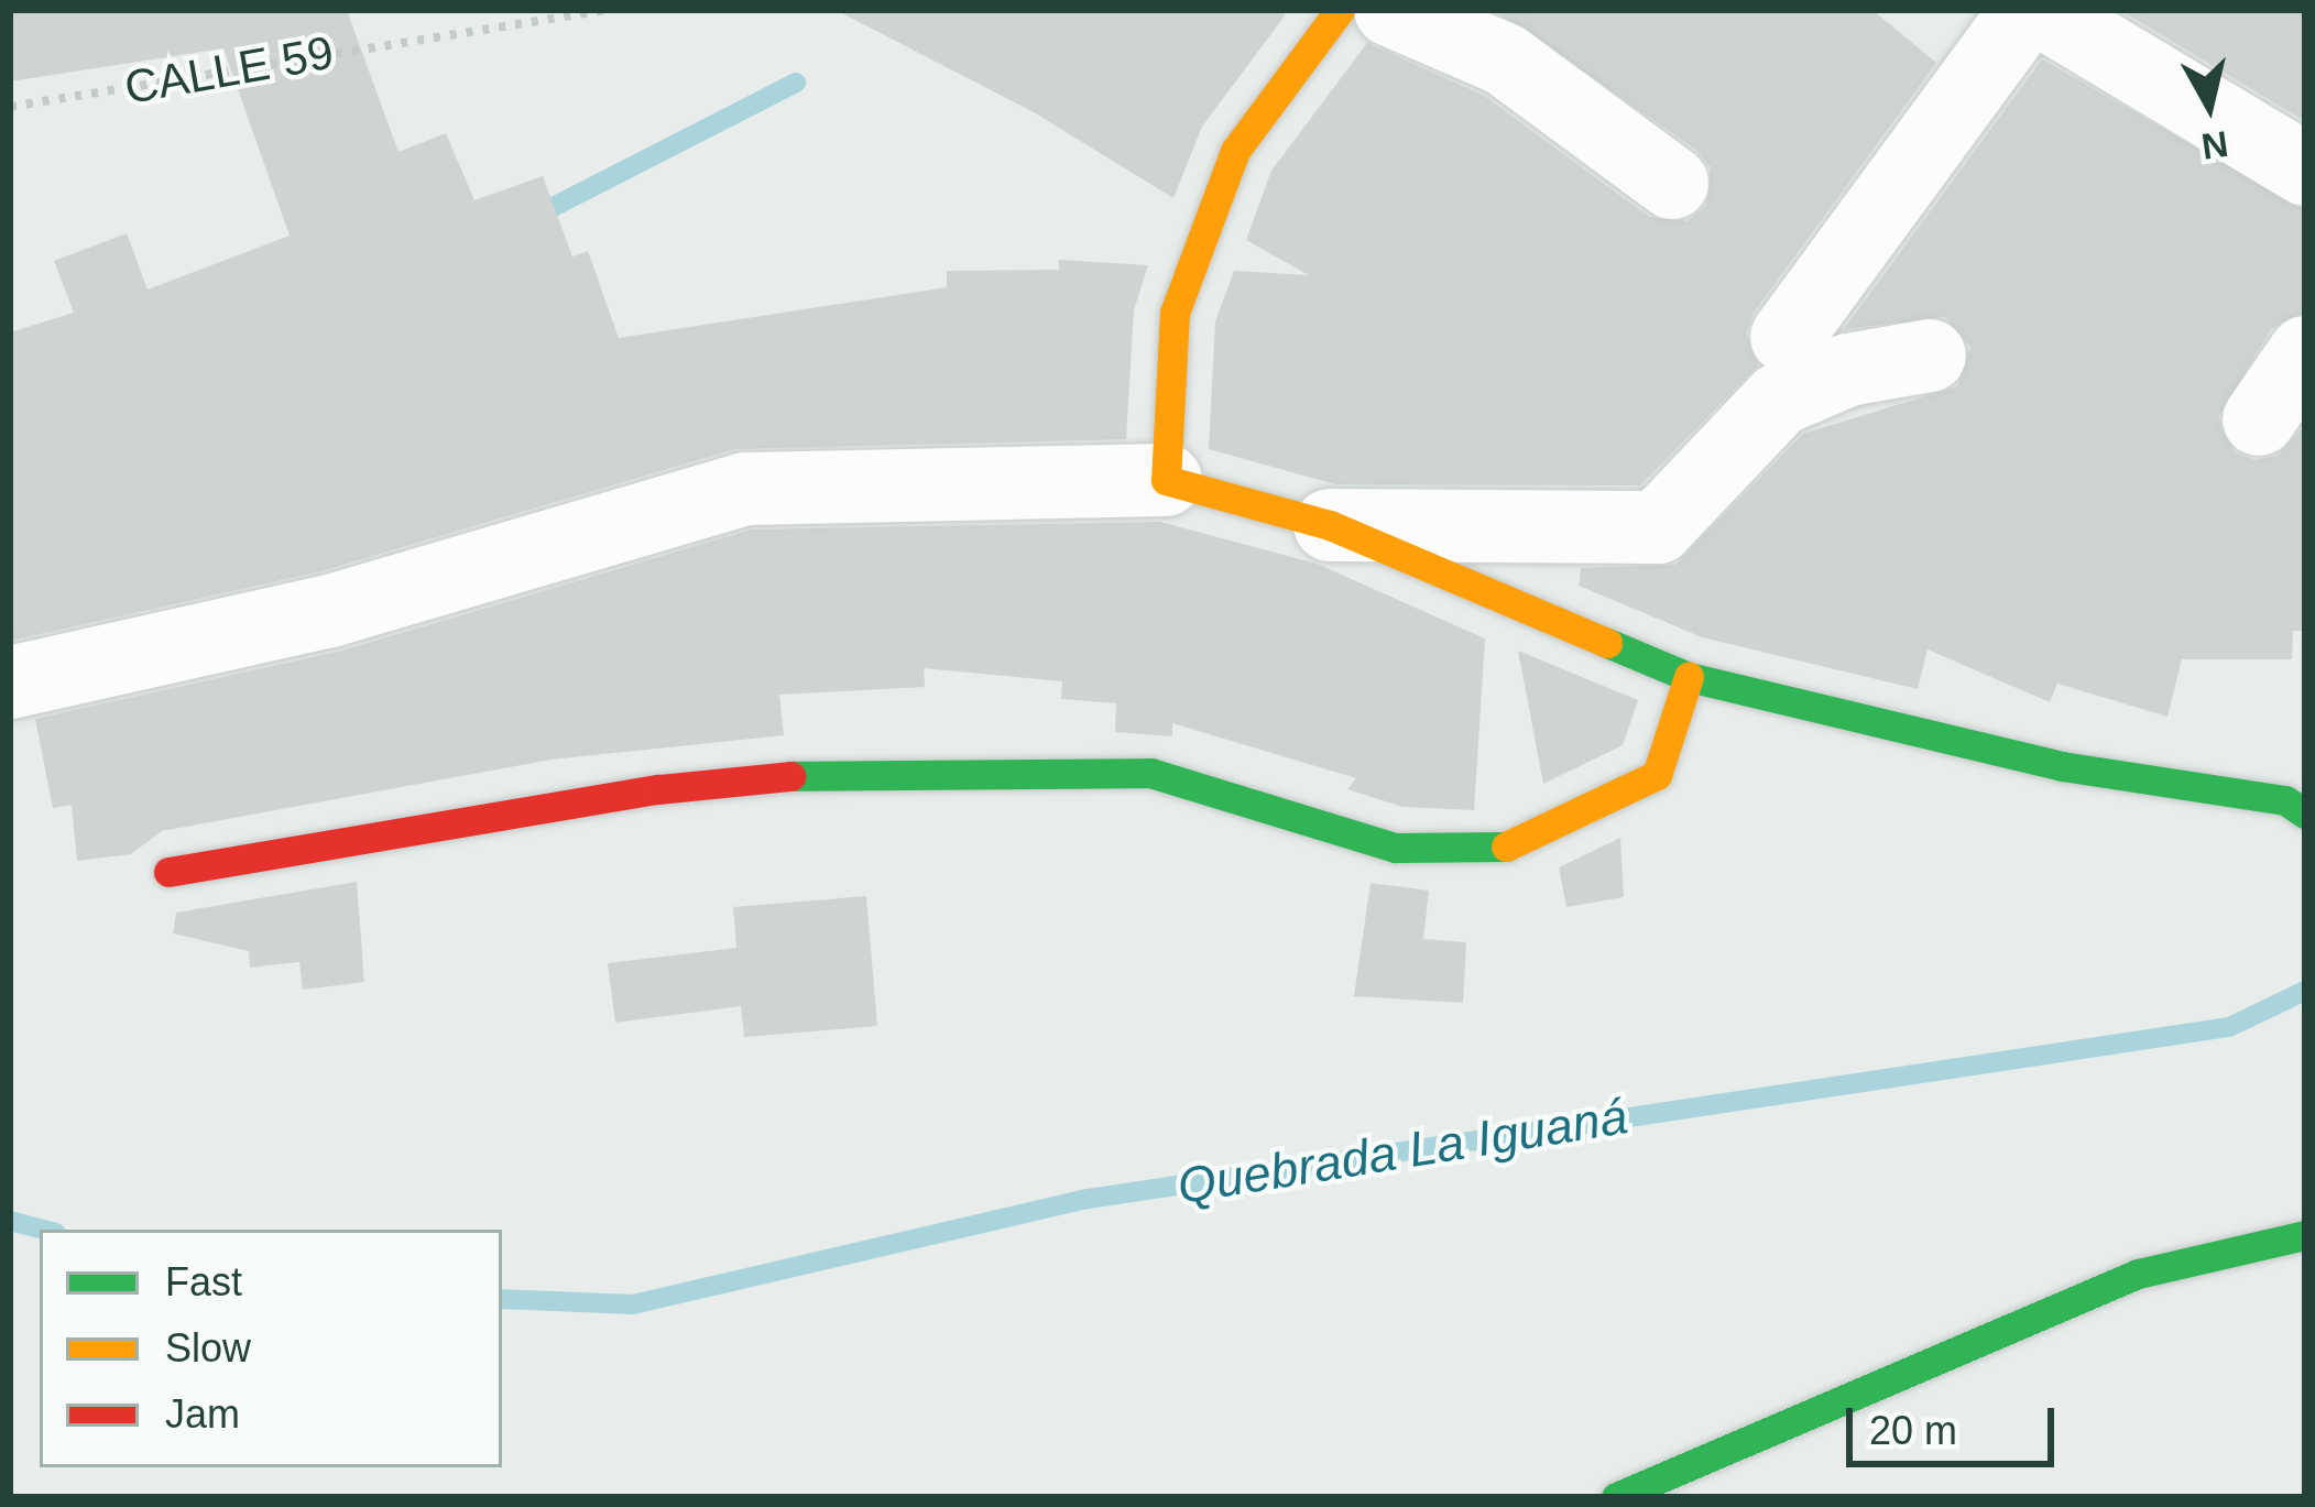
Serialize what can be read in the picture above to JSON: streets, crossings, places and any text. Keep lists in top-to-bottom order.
{
  "streets": {
    "path": ["CALLE 59"]
  },
  "water": ["Quebrada La Iguaná"],
  "legend": ["Fast", "Slow", "Jam"],
  "scale_bar": "20 m",
  "north": "bottom"
}
